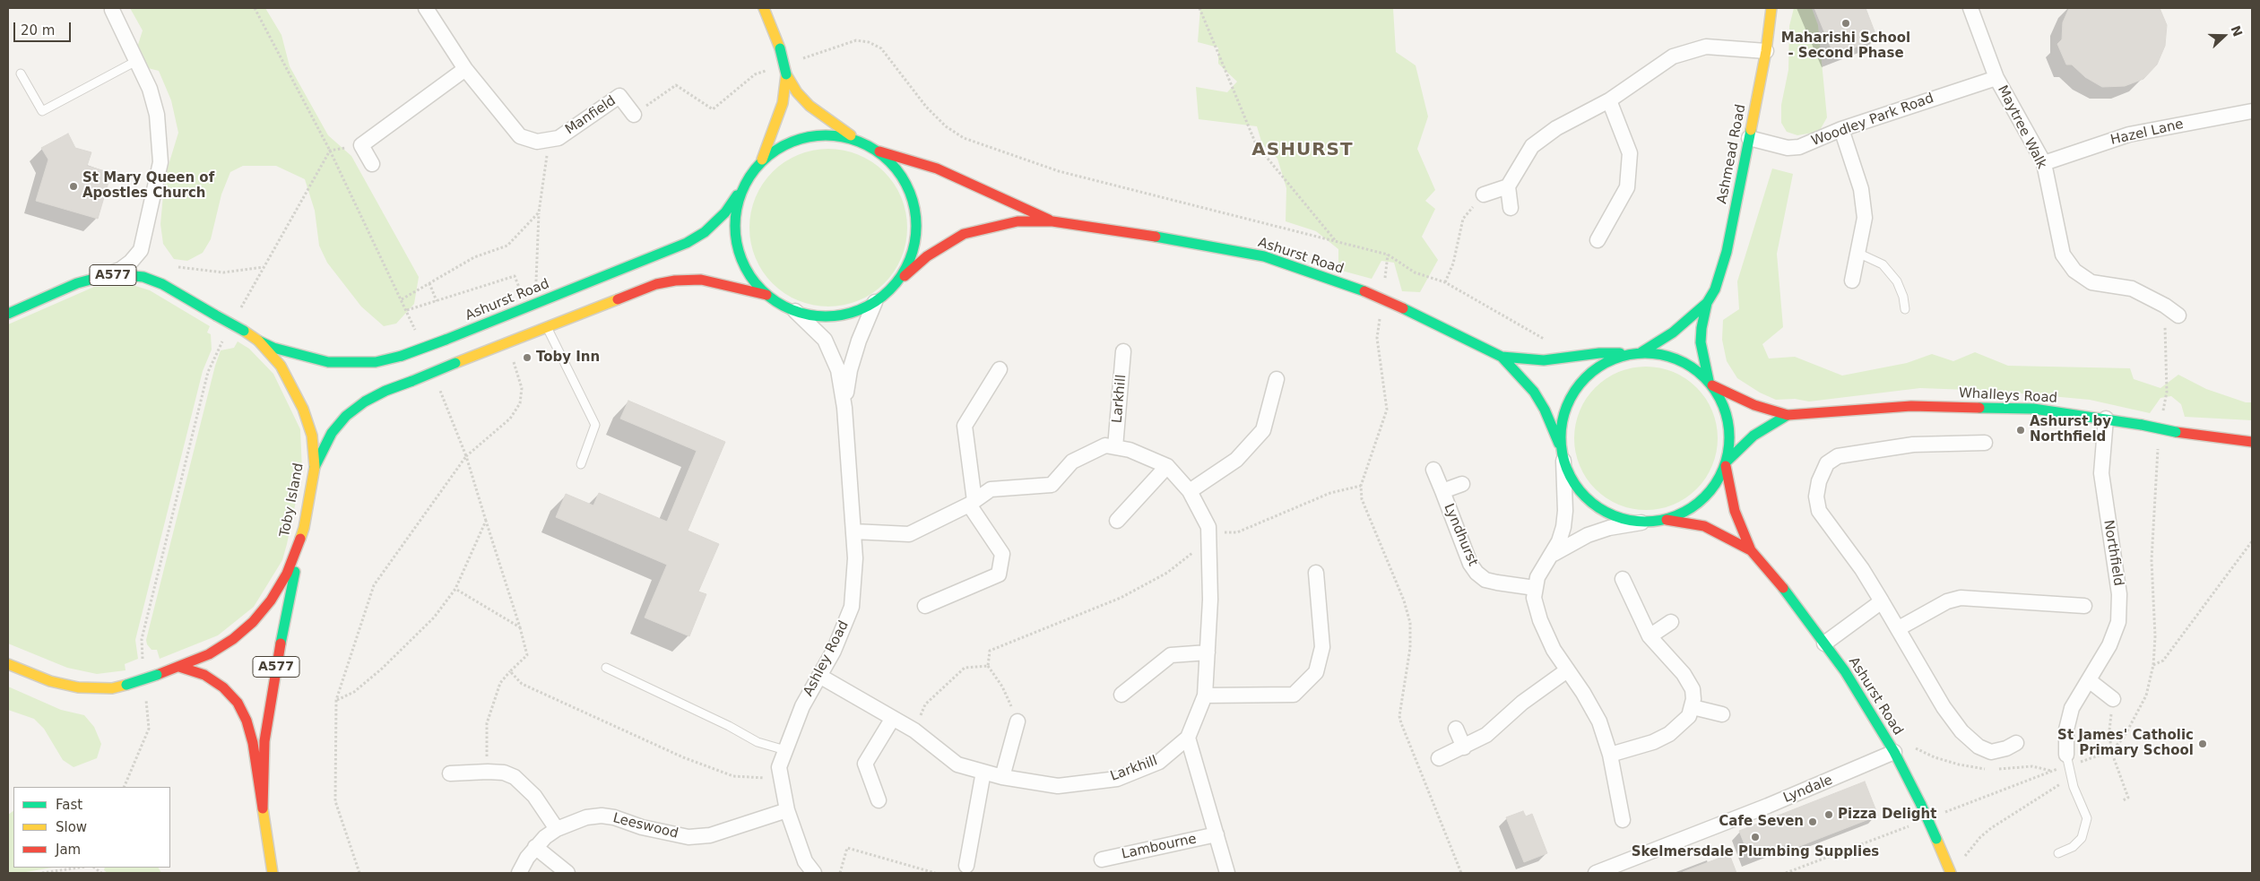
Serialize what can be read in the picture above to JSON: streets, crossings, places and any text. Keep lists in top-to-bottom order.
{
  "streets": {
    "street": [
      "Manfield",
      "Woodley Park Road",
      "Maytree Walk",
      "Hazel Lane",
      "Ashmead Road",
      "Ashurst Road",
      "A577",
      "Whalleys Road",
      "Larkhill",
      "Toby Island",
      "Lyndhurst",
      "Northfield",
      "Ashley Road",
      "Lyndale",
      "Leeswood",
      "Lambourne"
    ]
  },
  "crossings": [
    ["Woodley Park Road", "Maytree Walk"],
    ["Woodley Park Road", "Ashmead Road"],
    ["Maytree Walk", "Hazel Lane"],
    ["Ashmead Road", "Ashurst Road"],
    ["Ashmead Road", "Whalleys Road"],
    ["Ashurst Road", "Whalleys Road"],
    ["Ashurst Road", "Toby Island"],
    ["Ashurst Road", "Ashley Road"],
    ["Ashurst Road", "Lyndale"],
    ["A577", "Toby Island"],
    ["Whalleys Road", "Northfield"],
    ["Larkhill", "Ashley Road"],
    ["Larkhill", "Lambourne"],
    ["Ashley Road", "Leeswood"]
  ],
  "districts": ["ASHURST"],
  "places": [
    "Maharishi School - Second Phase",
    "St Mary Queen of Apostles Church",
    "Toby Inn",
    "Ashurst by Northfield",
    "St James' Catholic Primary School",
    "Pizza Delight",
    "Cafe Seven",
    "Skelmersdale Plumbing Supplies"
  ],
  "legend": ["Fast", "Slow", "Jam"],
  "scale_bar": "20 m",
  "north": "right"
}
